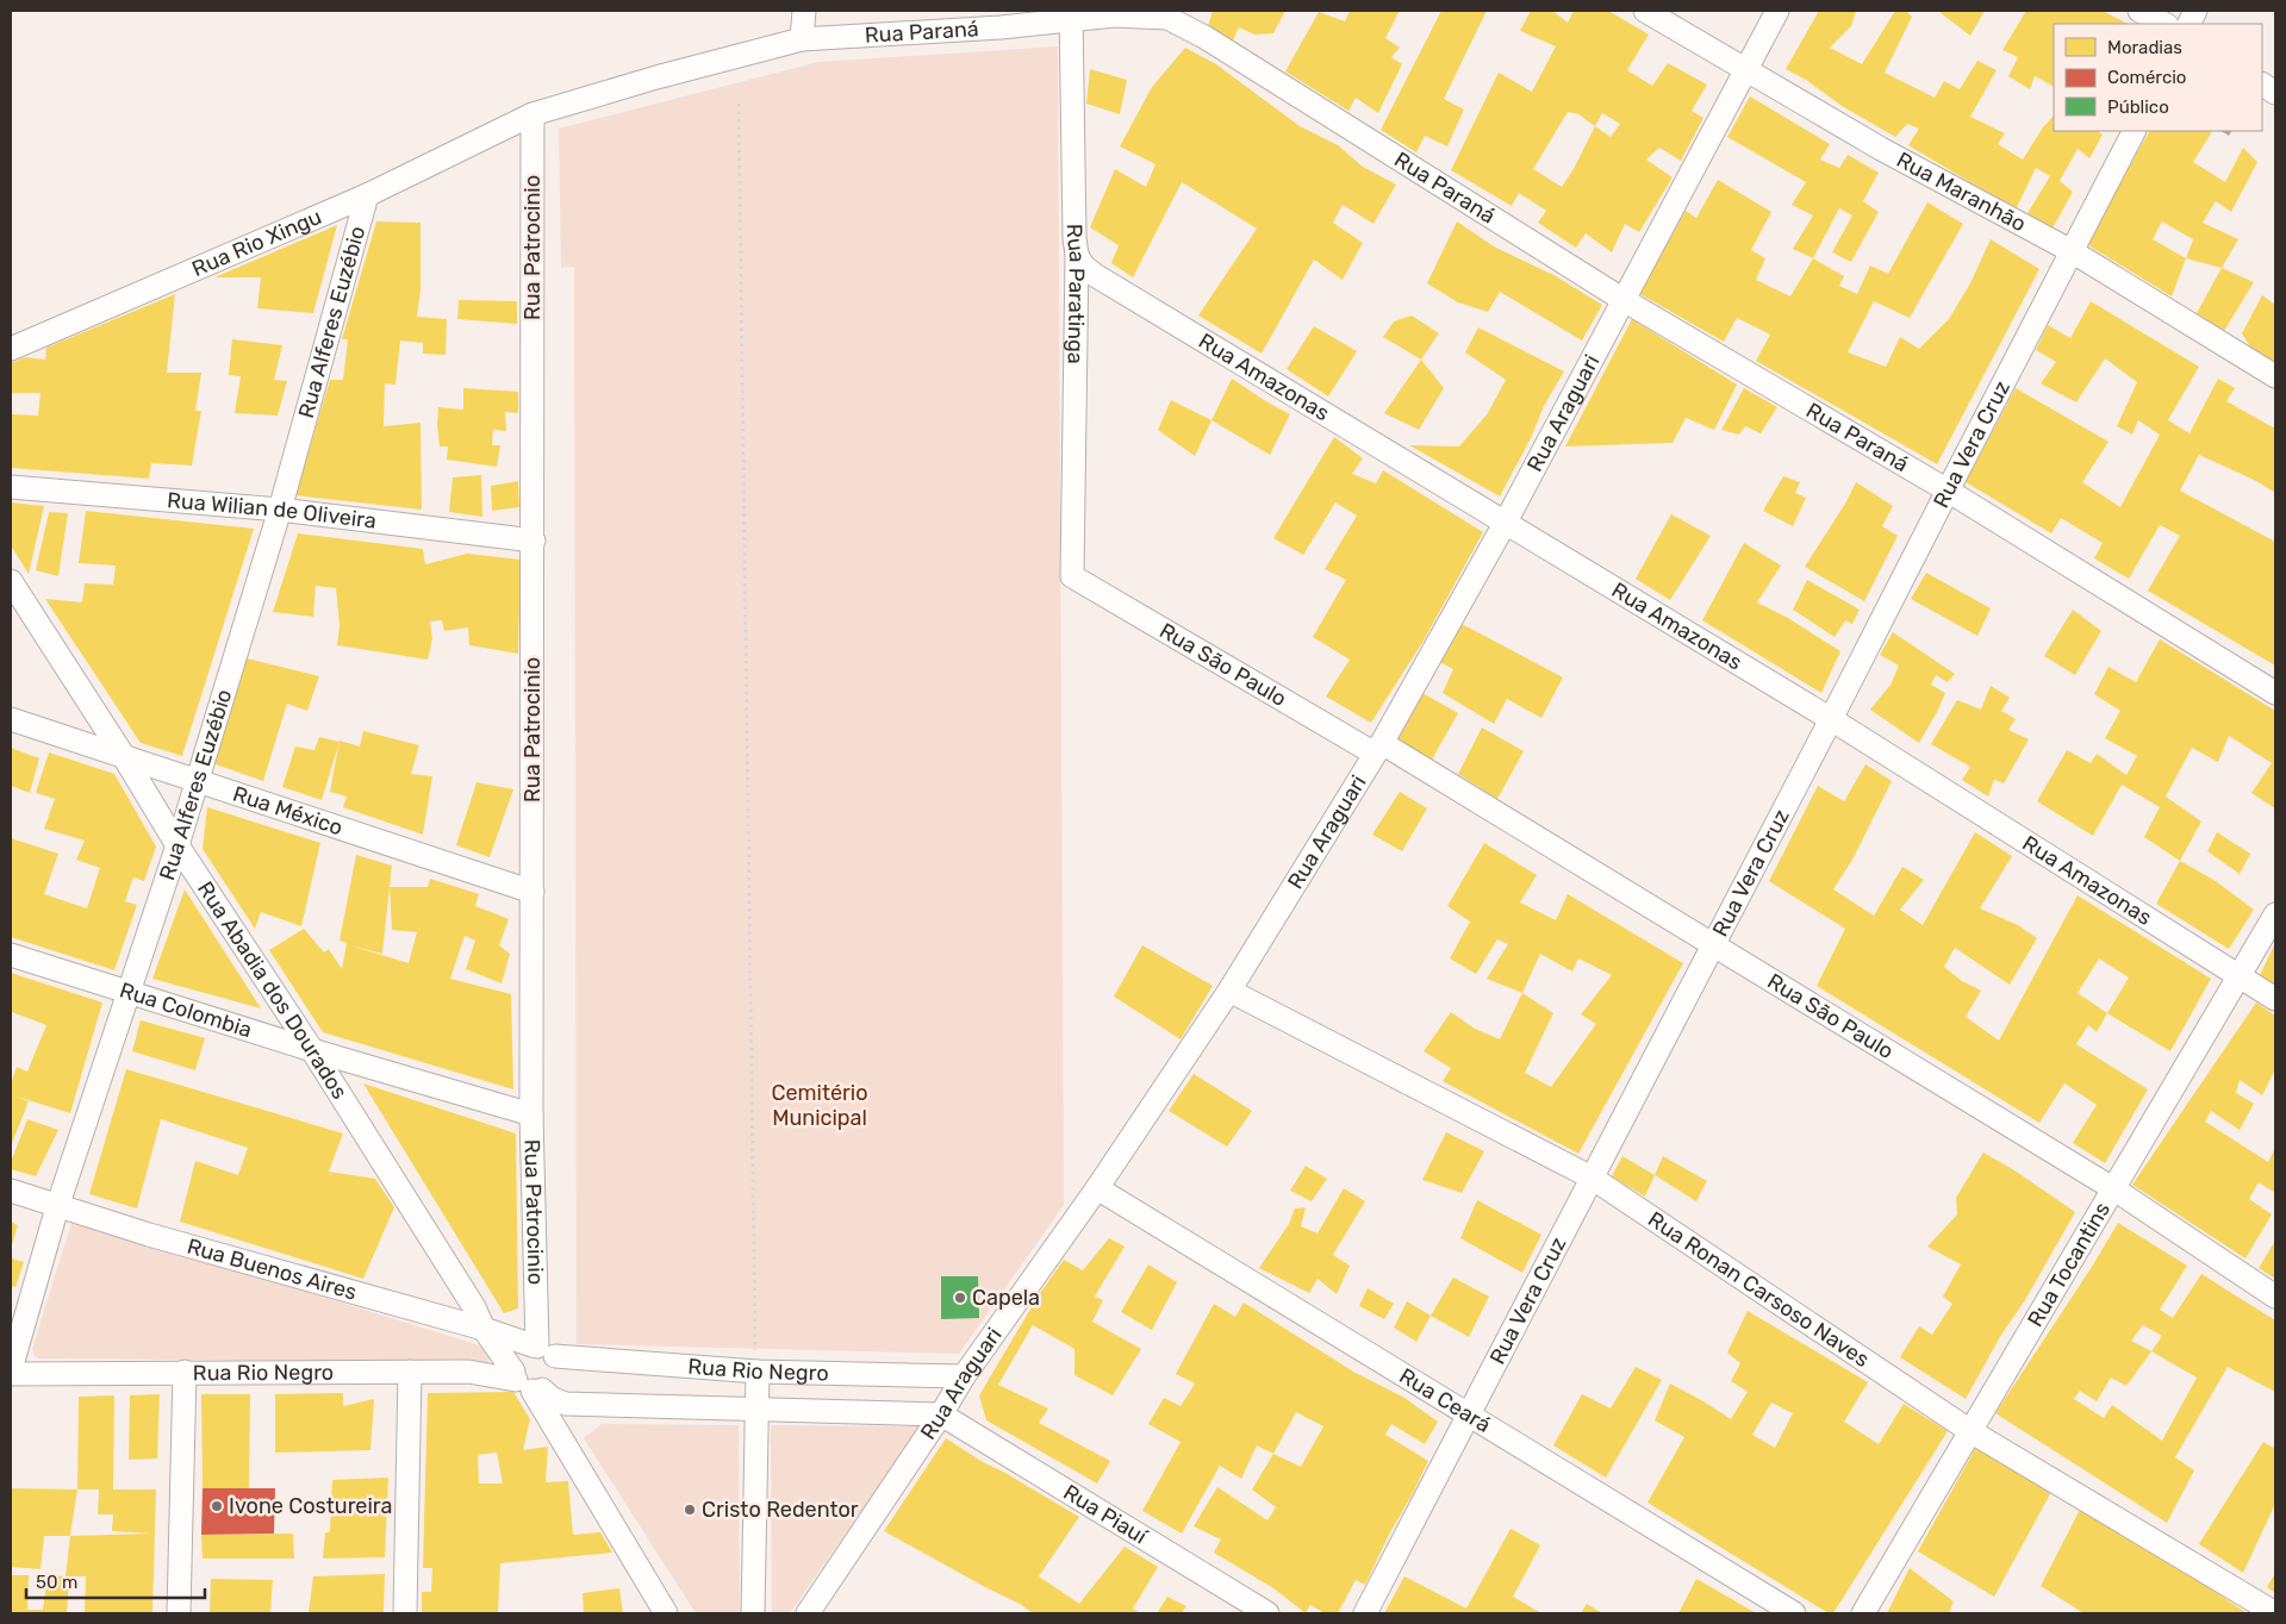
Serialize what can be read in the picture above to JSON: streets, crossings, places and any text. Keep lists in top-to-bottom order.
{
  "streets": {
    "street": [
      "Rua Paraná",
      "Rua Maranhão",
      "Rua Rio Xingu",
      "Rua Patrocinio",
      "Rua Paratinga",
      "Rua Alferes Euzébio",
      "Rua Amazonas",
      "Rua Araguari",
      "Rua Vera Cruz",
      "Rua Wilian de Oliveira",
      "Rua São Paulo",
      "Rua México",
      "Rua Abadia dos Dourados",
      "Rua Colombia",
      "Rua Tocantins",
      "Rua Buenos Aires",
      "Rua Ronan Carsoso Naves",
      "Rua Rio Negro",
      "Rua Ceará",
      "Rua Piauí"
    ]
  },
  "crossings": [
    ["Rua Paraná", "Rua Rio Xingu"],
    ["Rua Paraná", "Rua Patrocinio"],
    ["Rua Paraná", "Rua Paratinga"],
    ["Rua Paraná", "Rua Araguari"],
    ["Rua Paraná", "Rua Vera Cruz"],
    ["Rua Maranhão", "Rua Araguari"],
    ["Rua Maranhão", "Rua Vera Cruz"],
    ["Rua Rio Xingu", "Rua Patrocinio"],
    ["Rua Rio Xingu", "Rua Alferes Euzébio"],
    ["Rua Patrocinio", "Rua Wilian de Oliveira"],
    ["Rua Patrocinio", "Rua México"],
    ["Rua Patrocinio", "Rua Abadia dos Dourados"],
    ["Rua Patrocinio", "Rua Colombia"],
    ["Rua Patrocinio", "Rua Buenos Aires"],
    ["Rua Patrocinio", "Rua Rio Negro"],
    ["Rua Paratinga", "Rua Amazonas"],
    ["Rua Paratinga", "Rua São Paulo"],
    ["Rua Alferes Euzébio", "Rua Wilian de Oliveira"],
    ["Rua Alferes Euzébio", "Rua México"],
    ["Rua Alferes Euzébio", "Rua Abadia dos Dourados"],
    ["Rua Alferes Euzébio", "Rua Colombia"],
    ["Rua Alferes Euzébio", "Rua Buenos Aires"],
    ["Rua Alferes Euzébio", "Rua Rio Negro"],
    ["Rua Amazonas", "Rua Araguari"],
    ["Rua Amazonas", "Rua Vera Cruz"],
    ["Rua Amazonas", "Rua Tocantins"],
    ["Rua Araguari", "Rua São Paulo"],
    ["Rua Araguari", "Rua Ronan Carsoso Naves"],
    ["Rua Araguari", "Rua Rio Negro"],
    ["Rua Araguari", "Rua Ceará"],
    ["Rua Araguari", "Rua Piauí"],
    ["Rua Vera Cruz", "Rua São Paulo"],
    ["Rua Vera Cruz", "Rua Ronan Carsoso Naves"],
    ["Rua Vera Cruz", "Rua Ceará"],
    ["Rua São Paulo", "Rua Tocantins"],
    ["Rua México", "Rua Abadia dos Dourados"],
    ["Rua Abadia dos Dourados", "Rua Colombia"],
    ["Rua Abadia dos Dourados", "Rua Buenos Aires"],
    ["Rua Abadia dos Dourados", "Rua Rio Negro"],
    ["Rua Tocantins", "Rua Ronan Carsoso Naves"],
    ["Rua Buenos Aires", "Rua Rio Negro"],
    ["Rua Rio Negro", "Rua Piauí"]
  ],
  "parks": ["Cemitério Municipal"],
  "places": ["Capela", "Ivone Costureira", "Cristo Redentor"],
  "legend": ["Moradias", "Comércio", "Público"],
  "scale_bar": "50 m"
}
